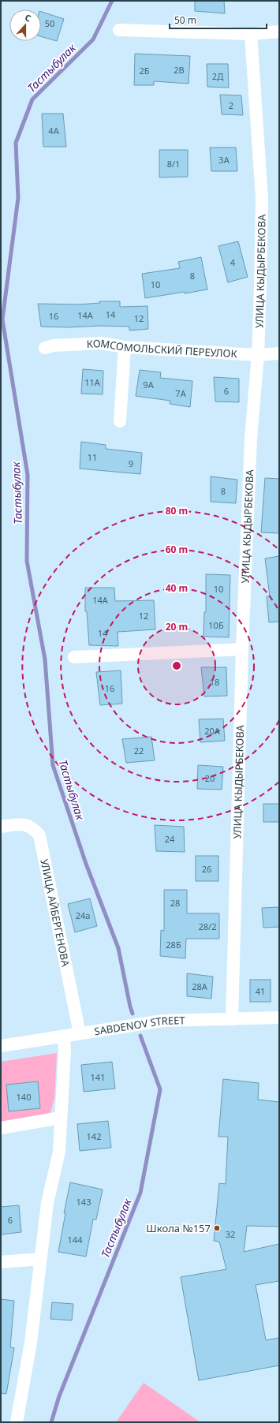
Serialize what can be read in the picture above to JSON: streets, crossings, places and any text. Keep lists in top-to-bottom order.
{
  "streets": {
    "street": [
      "УЛИЦА КЫДЫРБЕКОВА",
      "КОМСОМОЛЬСКИЙ ПЕРЕУЛОК",
      "УЛИЦА АЙБЕРГЕНОВА",
      "SABDENOV STREET"
    ]
  },
  "crossings": [
    ["УЛИЦА КЫДЫРБЕКОВА", "КОМСОМОЛЬСКИЙ ПЕРЕУЛОК"],
    ["УЛИЦА КЫДЫРБЕКОВА", "SABDENOV STREET"],
    ["УЛИЦА АЙБЕРГЕНОВА", "SABDENOV STREET"]
  ],
  "water": ["Тастыбулак"],
  "places": ["Школа №157"],
  "house_numbers": [
    "50",
    "2В",
    "2Б",
    "2Д",
    "2",
    "4А",
    "3А",
    "8/1",
    "4",
    "8",
    "10",
    "14",
    "14А",
    "16",
    "12",
    "11А",
    "9А",
    "6",
    "7А",
    "11",
    "9",
    "8",
    "10",
    "14А",
    "12",
    "10Б",
    "14",
    "18",
    "16",
    "20А",
    "22",
    "20",
    "24",
    "26",
    "28",
    "24а",
    "28/2",
    "28Б",
    "28А",
    "41",
    "141",
    "140",
    "142",
    "143",
    "6",
    "32",
    "144"
  ],
  "scale_bar": "50 m",
  "north": "top",
  "rings": [
    "80 m",
    "60 m",
    "40 m",
    "20 m"
  ]
}
